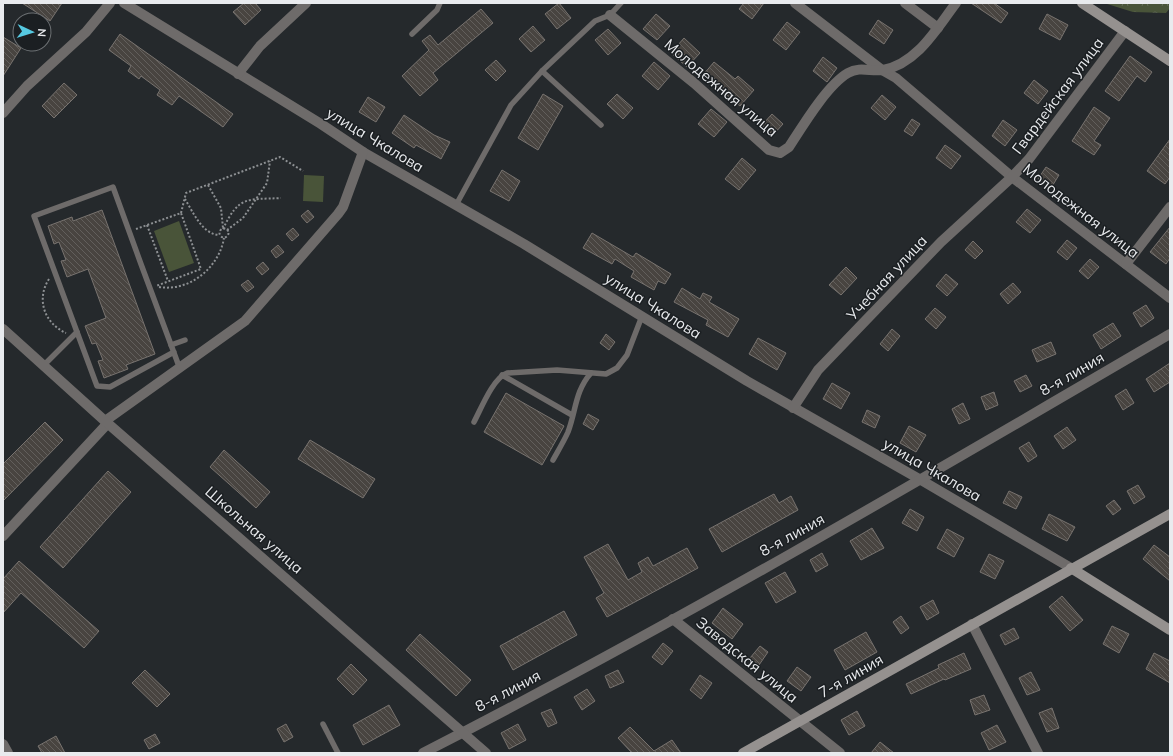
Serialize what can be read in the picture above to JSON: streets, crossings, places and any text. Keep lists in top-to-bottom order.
{
  "streets": {
    "main road": ["Гвардейская улица", "улица Чкалова", "7-я линия"],
    "street": [
      "Молодежная улица",
      "Учебная улица",
      "8-я линия",
      "Школьная улица",
      "Заводская улица"
    ]
  },
  "crossings": [
    ["Молодежная улица", "Гвардейская улица"],
    ["Молодежная улица", "Учебная улица"],
    ["Гвардейская улица", "Учебная улица"],
    ["улица Чкалова", "Учебная улица"],
    ["улица Чкалова", "8-я линия"],
    ["улица Чкалова", "7-я линия"],
    ["8-я линия", "Школьная улица"],
    ["8-я линия", "Заводская улица"],
    ["Заводская улица", "7-я линия"]
  ],
  "north": "right"
}
